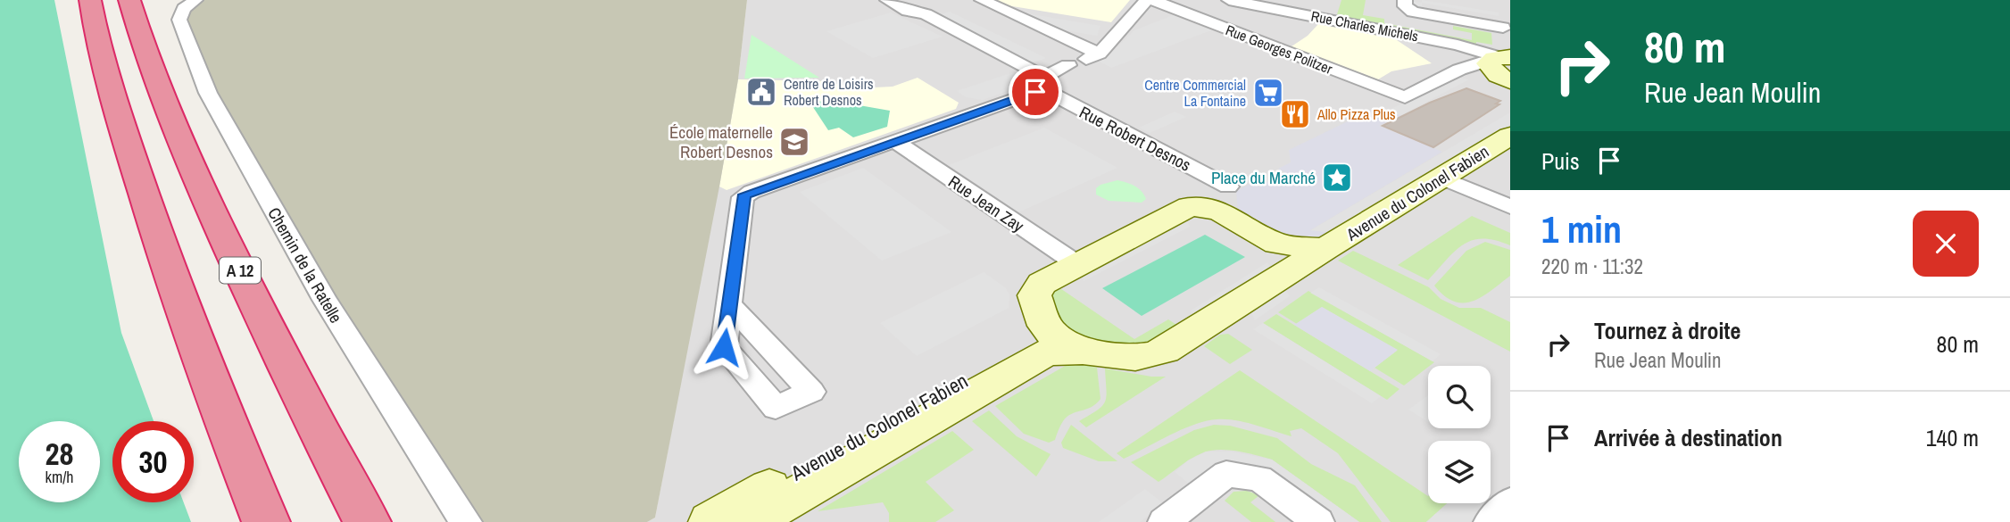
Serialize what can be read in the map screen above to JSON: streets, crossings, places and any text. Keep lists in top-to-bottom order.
{
  "streets": {
    "highway": ["A 12"],
    "street": [
      "Rue Charles Michels",
      "Rue Georges Politzer",
      "Rue Robert Desnos",
      "Avenue du Colonel Fabien",
      "Rue Jean Zay",
      "Chemin de la Ratelle"
    ]
  },
  "crossings": [
    ["Rue Charles Michels", "Rue Georges Politzer"]
  ],
  "places": {
    "public building": ["Centre de Loisirs Robert Desnos"],
    "supermarket": ["Centre Commercial La Fontaine"],
    "restaurant": ["Allo Pizza Plus"],
    "school or university": ["École maternelle Robert Desnos"],
    "place": ["Place du Marché"]
  },
  "page": {
    "turn": ["80 m", "Rue Jean Moulin"],
    "then": "Puis",
    "heading": ["1 min", "220 m · 11:32"],
    "list": [
      {
        "name": "Tournez à droite",
        "note": "Rue Jean Moulin",
        "value": "80 m"
      },
      {
        "name": "Arrivée à destination",
        "value": "140 m"
      }
    ],
    "speed": "28 km/h",
    "limit": "30"
  }
}
